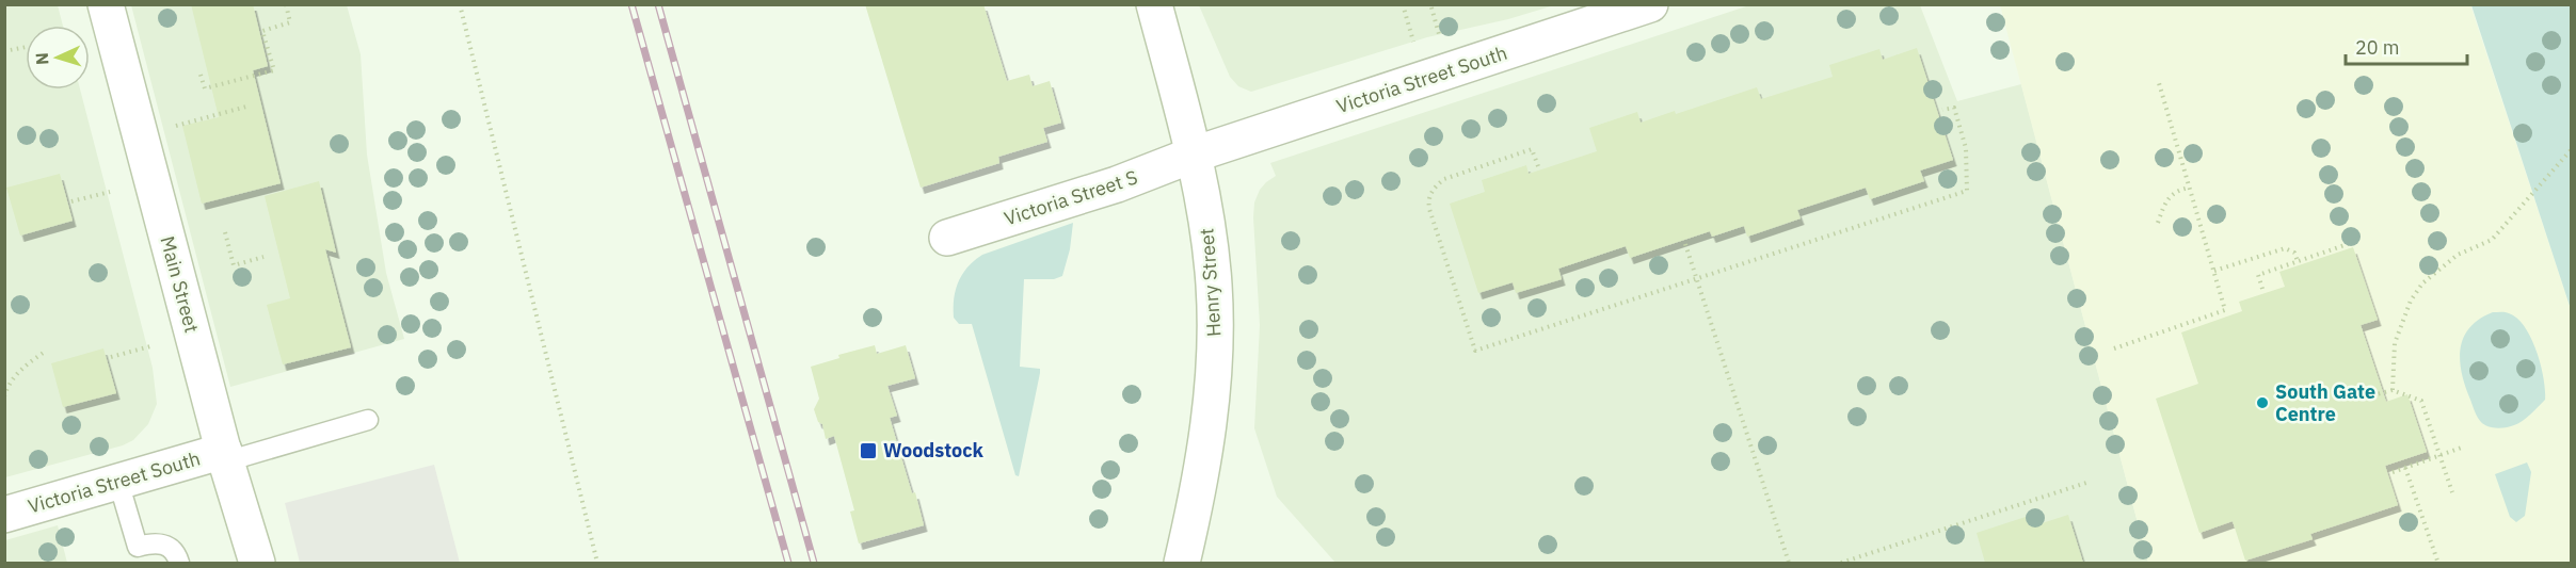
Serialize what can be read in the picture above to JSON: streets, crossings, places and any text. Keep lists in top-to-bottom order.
{
  "streets": {
    "main road": [
      "Victoria Street South",
      "Victoria Street S",
      "Henry Street",
      "Main Street"
    ]
  },
  "crossings": [
    ["Victoria Street South", "Victoria Street S"],
    ["Victoria Street South", "Henry Street"],
    ["Victoria Street South", "Main Street"],
    ["Victoria Street S", "Henry Street"]
  ],
  "places": {
    "other": ["South Gate Centre"],
    "transit": ["Woodstock"]
  },
  "scale_bar": "20 m",
  "north": "left"
}
